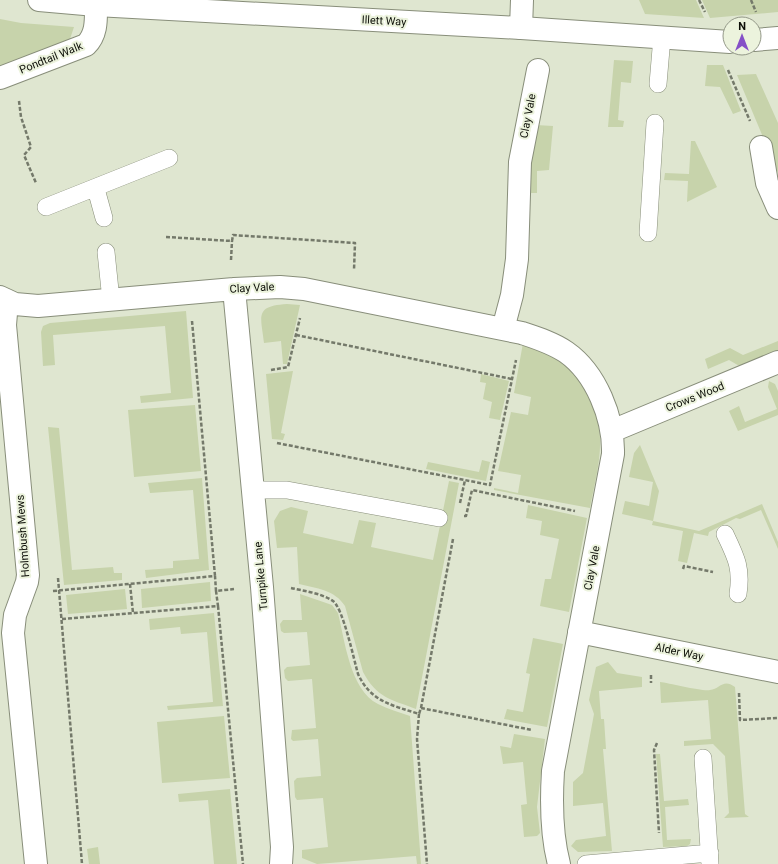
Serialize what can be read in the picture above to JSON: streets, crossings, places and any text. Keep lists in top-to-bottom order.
{
  "streets": {
    "street": [
      "Illett Way",
      "Pondtail Walk",
      "Clay Vale",
      "Crows Wood",
      "Holmbush Mews",
      "Turnpike Lane",
      "Alder Way"
    ]
  },
  "crossings": [
    ["Illett Way", "Pondtail Walk"],
    ["Clay Vale", "Crows Wood"],
    ["Clay Vale", "Holmbush Mews"],
    ["Clay Vale", "Turnpike Lane"],
    ["Clay Vale", "Alder Way"]
  ],
  "north": "top"
}
